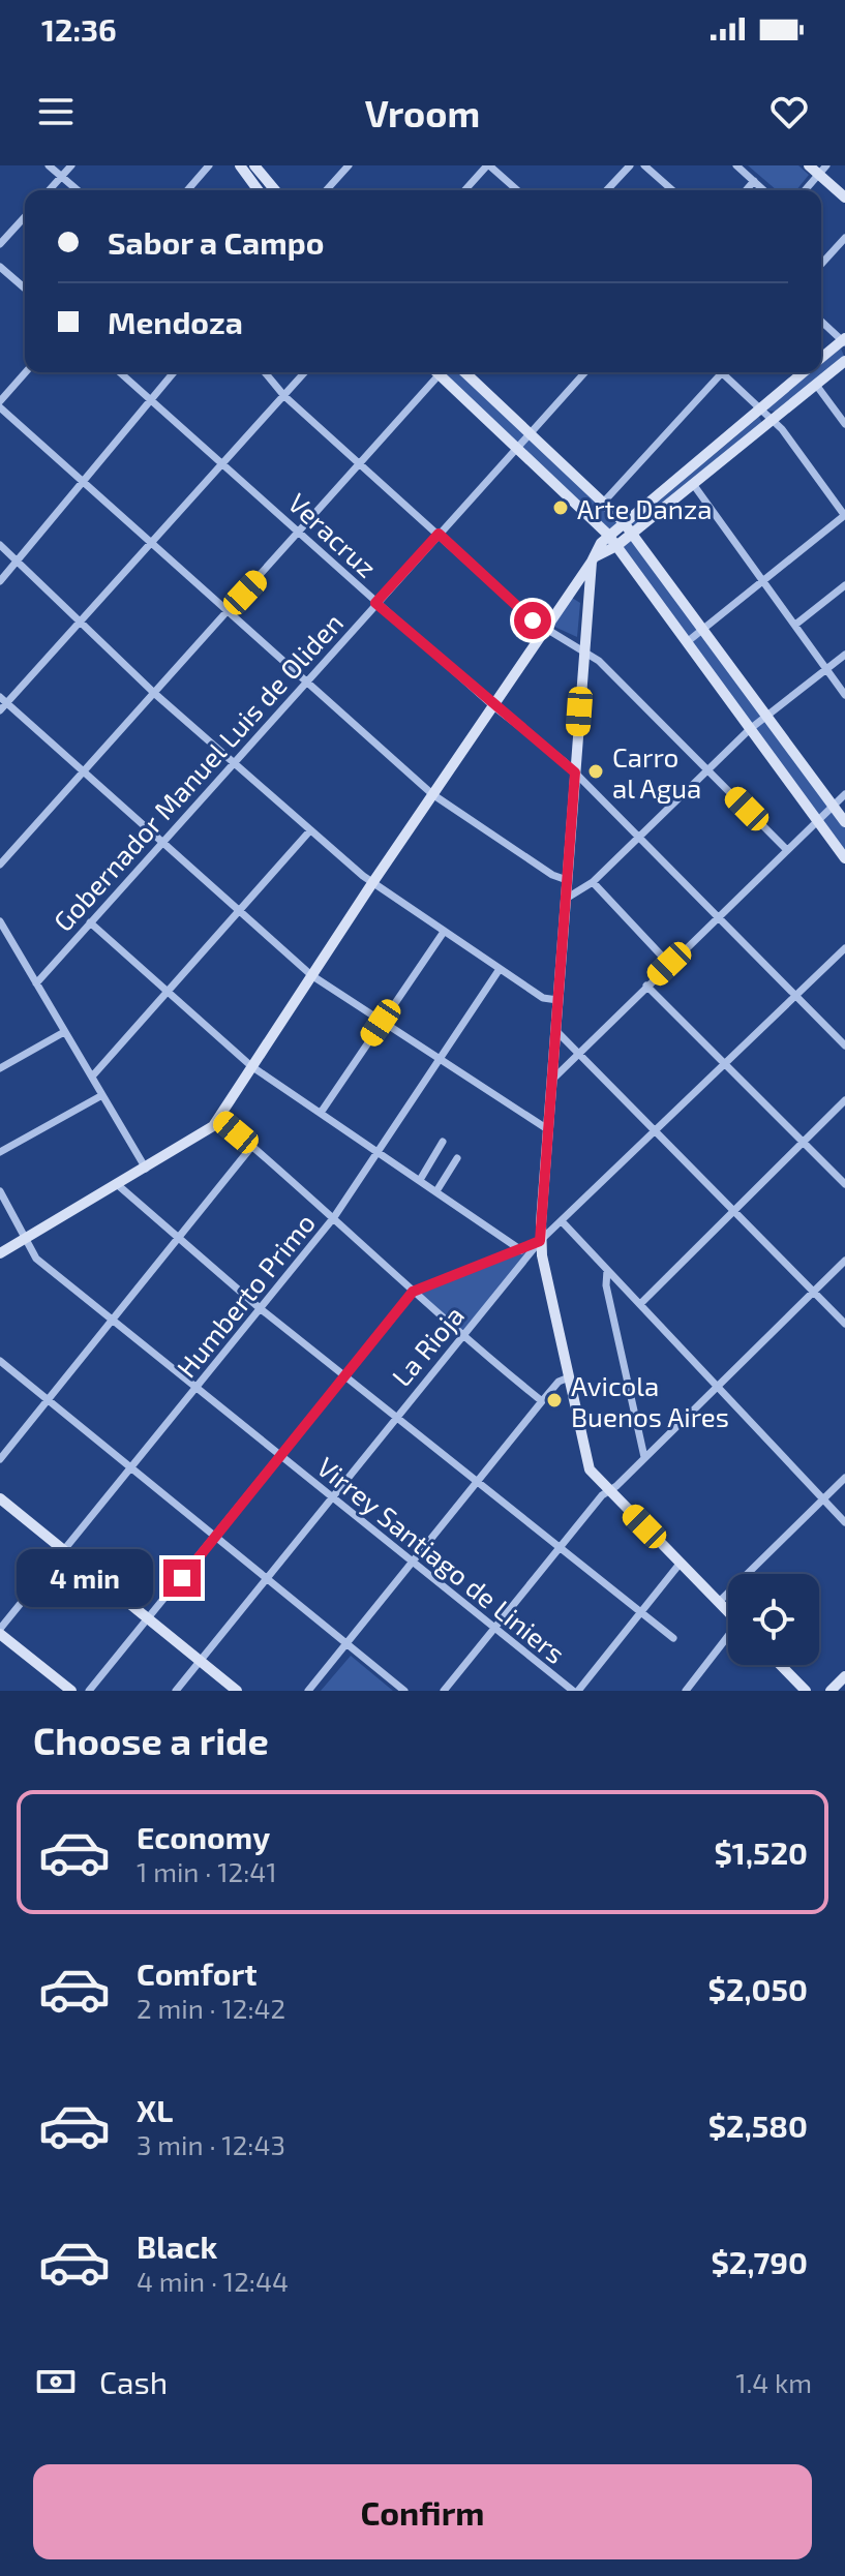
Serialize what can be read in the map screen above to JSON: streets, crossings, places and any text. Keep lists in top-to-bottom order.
{
  "streets": {
    "street": [
      "Veracruz",
      "Gobernador Manuel Luis de Oliden",
      "Humberto Primo",
      "La Rioja",
      "Virrey Santiago de Liniers"
    ]
  },
  "crossings": [
    ["Veracruz", "Gobernador Manuel Luis de Oliden"],
    ["Veracruz", "La Rioja"],
    ["Humberto Primo", "Virrey Santiago de Liniers"],
    ["La Rioja", "Virrey Santiago de Liniers"]
  ],
  "places": ["Arte Danza", "Carro al Agua", "Avicola Buenos Aires"],
  "page": {
    "status": "12:36",
    "header": "Vroom",
    "banner": ["Sabor a Campo", "Mendoza"],
    "bubble": "4 min",
    "heading": "Choose a ride",
    "list": [
      {
        "name": "Economy",
        "note": "1 min · 12:41",
        "value": "$1,520"
      },
      {
        "name": "Comfort",
        "note": "2 min · 12:42",
        "value": "$2,050"
      },
      {
        "name": "XL",
        "note": "3 min · 12:43",
        "value": "$2,580"
      },
      {
        "name": "Black",
        "note": "4 min · 12:44",
        "value": "$2,790"
      }
    ],
    "pay": ["Cash", "1.4 km"],
    "buttons": "Confirm"
  }
}
